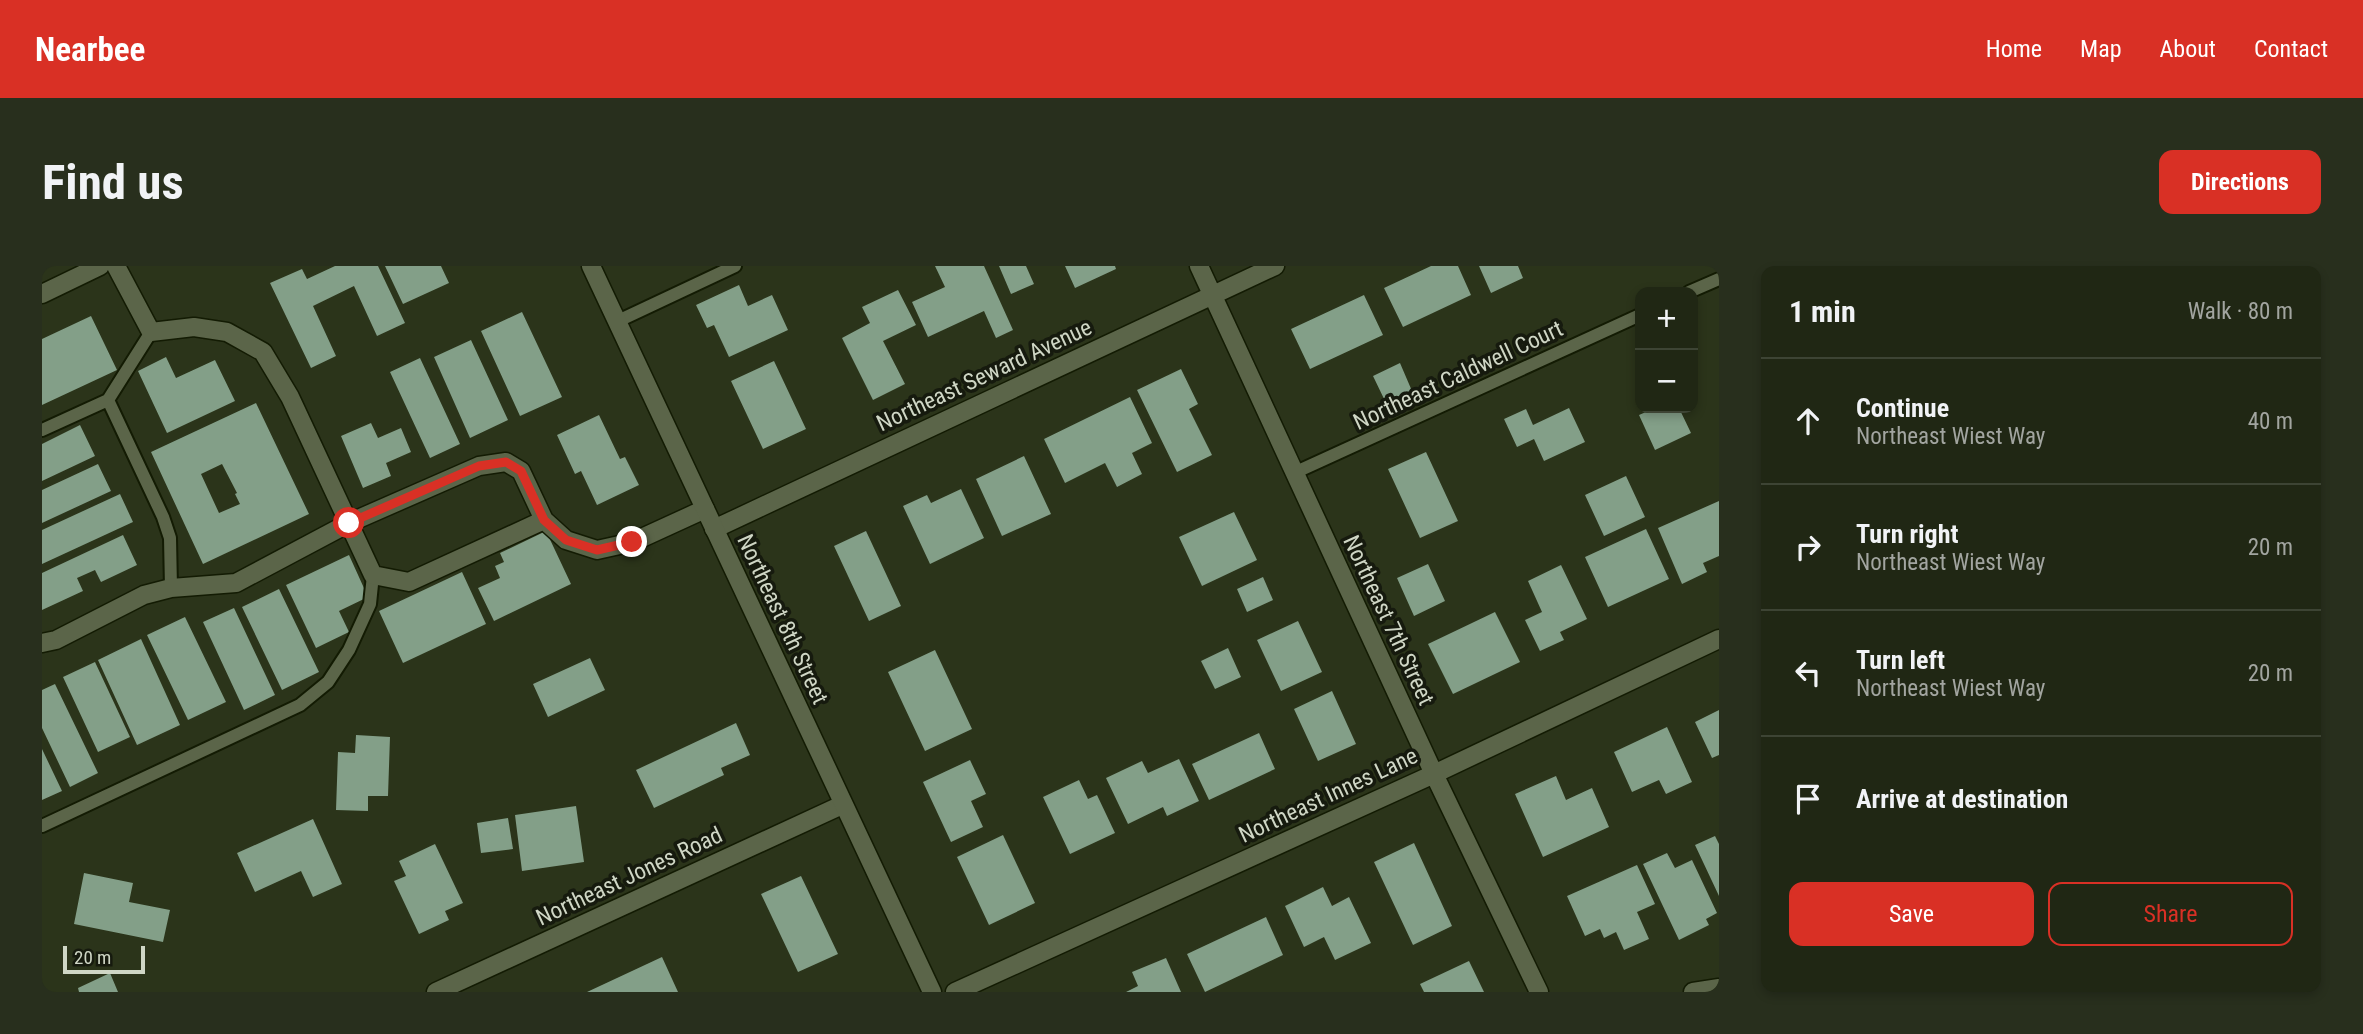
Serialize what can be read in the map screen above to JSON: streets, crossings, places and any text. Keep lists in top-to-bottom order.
{
  "streets": {
    "street": [
      "Northeast Seward Avenue",
      "Northeast 8th Street",
      "Northeast 7th Street",
      "Northeast Innes Lane",
      "Northeast Jones Road"
    ],
    "lane": ["Northeast Caldwell Court"]
  },
  "crossings": [
    ["Northeast Seward Avenue", "Northeast 8th Street"],
    ["Northeast Seward Avenue", "Northeast 7th Street"],
    ["Northeast Caldwell Court", "Northeast 7th Street"],
    ["Northeast 8th Street", "Northeast Jones Road"],
    ["Northeast 7th Street", "Northeast Innes Lane"]
  ],
  "scale_bar": "20 m",
  "page": {
    "header": "Nearbee",
    "nav": [
      "Home",
      "Map",
      "About",
      "Contact"
    ],
    "buttons": [
      "Directions",
      ["Save", "Share"]
    ],
    "title": "Find us",
    "heading": ["1 min", "Walk · 80 m"],
    "map_buttons": ["+", "−"],
    "list": [
      ["Continue", "Northeast Wiest Way", "40 m"],
      ["Turn right", "Northeast Wiest Way", "20 m"],
      ["Turn left", "Northeast Wiest Way", "20 m"],
      "Arrive at destination"
    ],
    "scale": "20 m"
  }
}
